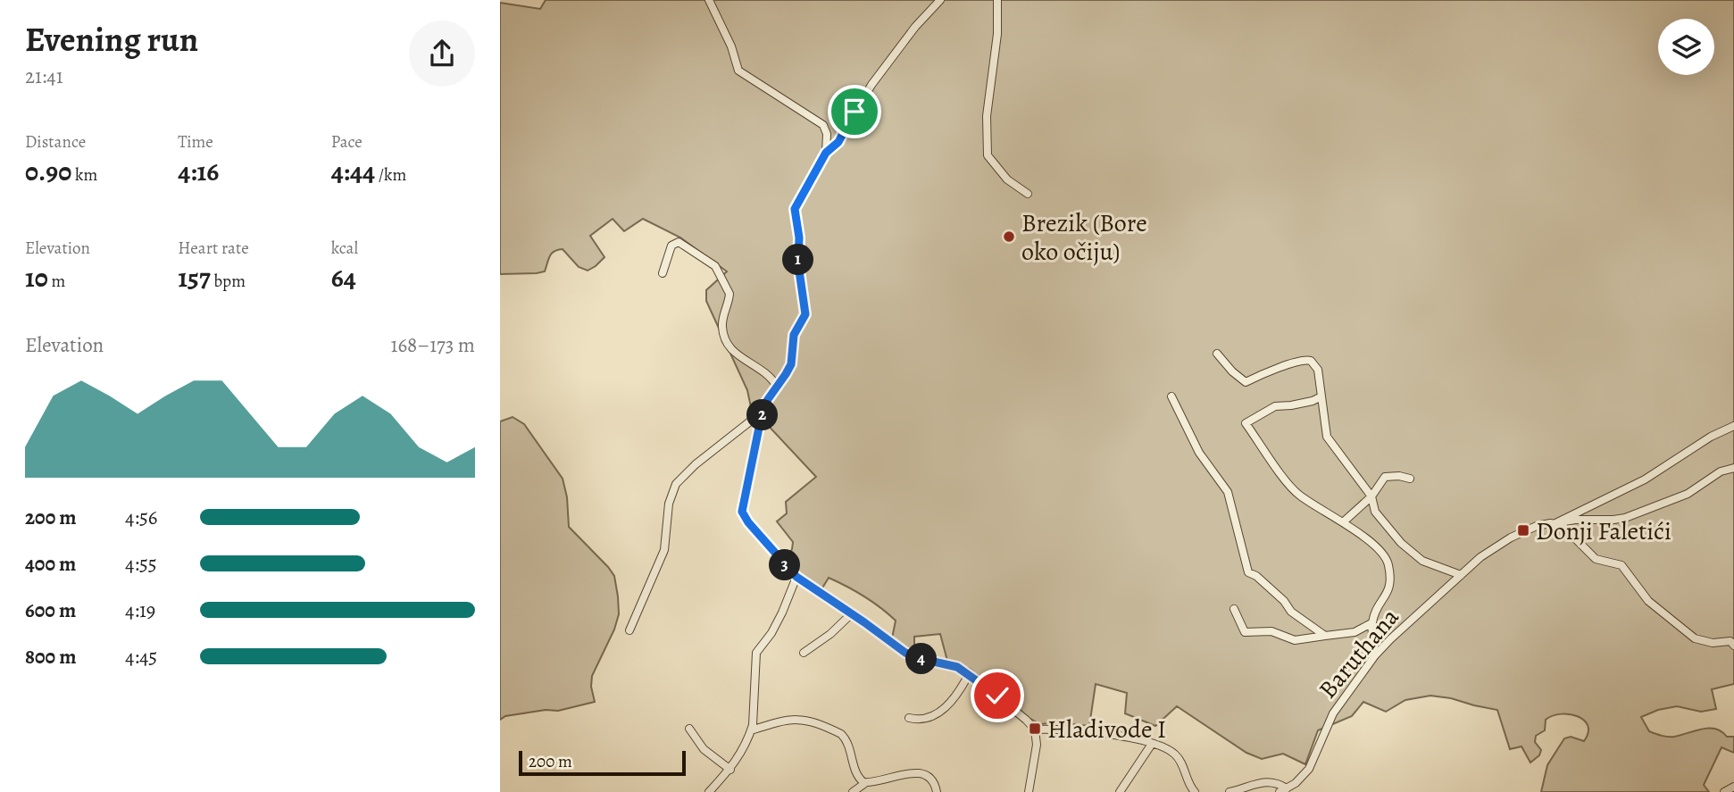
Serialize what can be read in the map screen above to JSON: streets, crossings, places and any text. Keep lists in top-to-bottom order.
{
  "streets": {
    "street": ["Baruthana"]
  },
  "places": {
    "other": ["Brezik (Bore oko očiju)"],
    "transit": ["Donji Faletići", "Hladivode I"]
  },
  "scale_bar": "200 m",
  "page": {
    "heading": ["Evening run", "21:41"],
    "stats": [
      ["Distance", "0.90 km"],
      ["Time", "4:16"],
      ["Pace", "4:44 /km"],
      ["Elevation", "10 m"],
      ["Heart rate", "157 bpm"],
      ["kcal", "64"]
    ],
    "pins": [
      "1",
      "2",
      "3",
      "4"
    ],
    "chart": ["Elevation", "168–173 m"],
    "list": [
      {
        "name": "200 m",
        "note": "4:56"
      },
      {
        "name": "400 m",
        "note": "4:55"
      },
      {
        "name": "600 m",
        "note": "4:19"
      },
      {
        "name": "800 m",
        "note": "4:45"
      }
    ],
    "scale": "200 m"
  }
}
